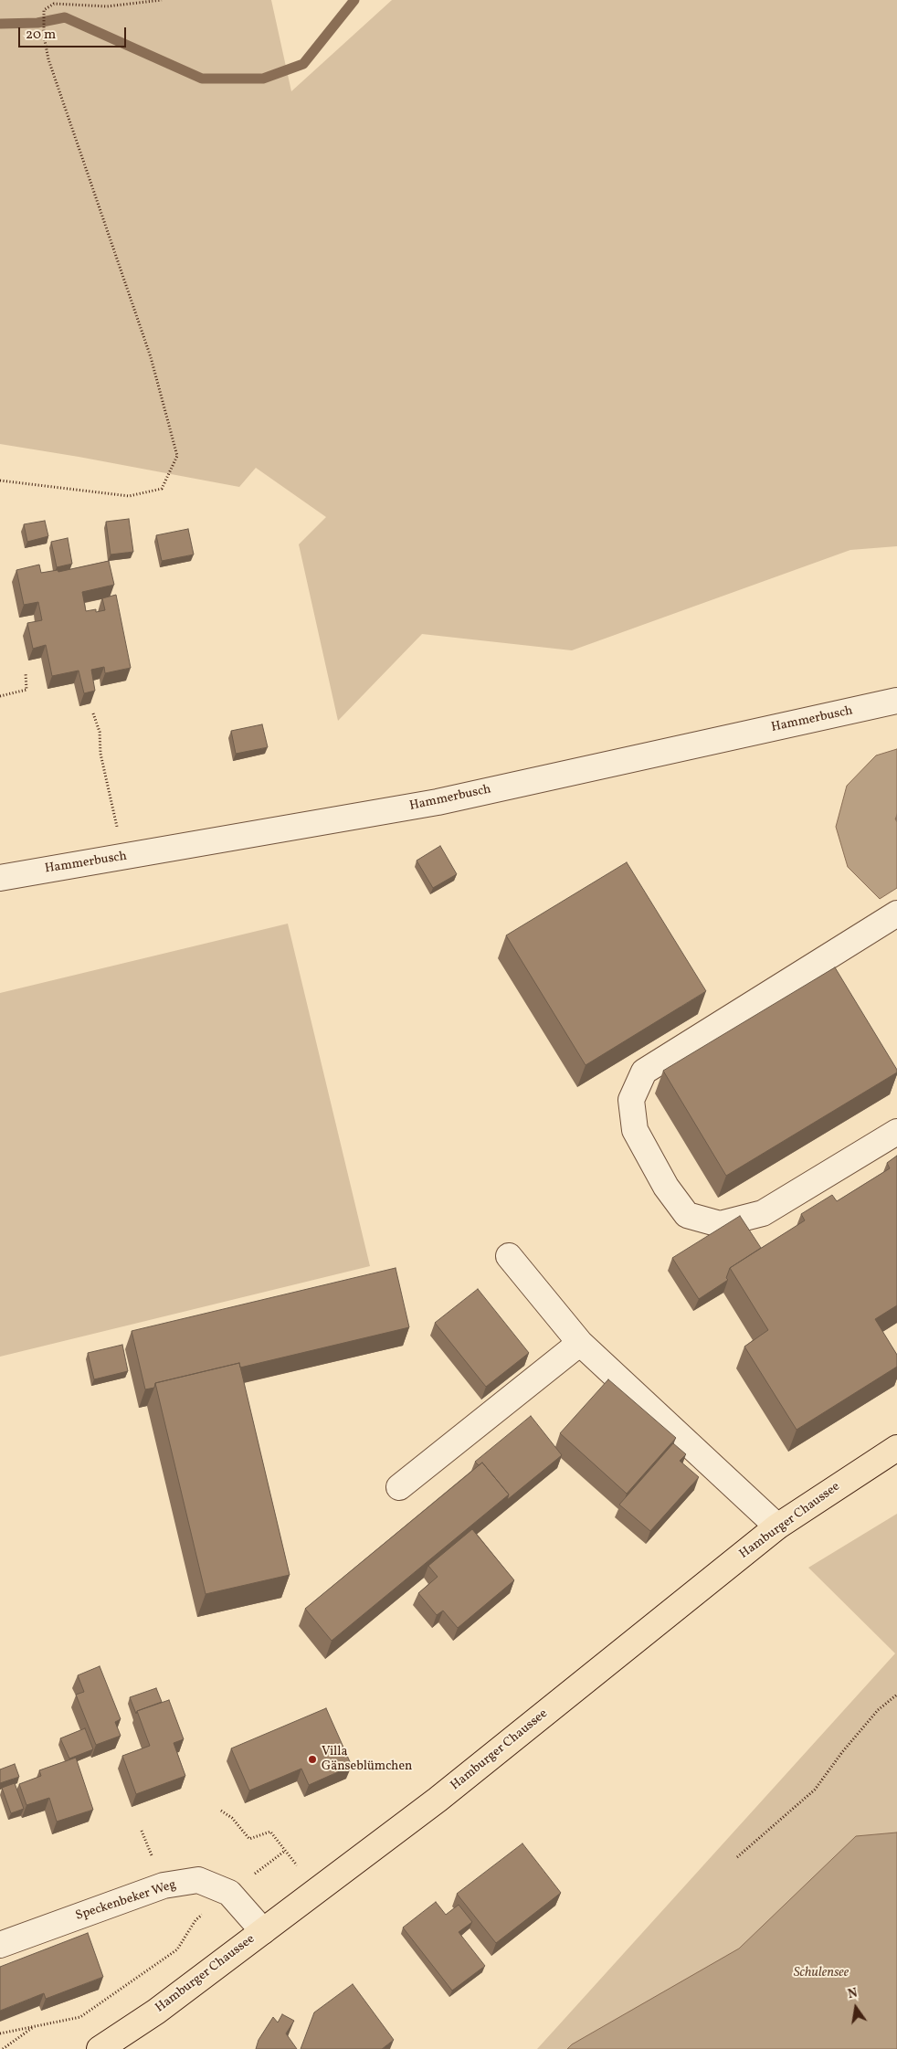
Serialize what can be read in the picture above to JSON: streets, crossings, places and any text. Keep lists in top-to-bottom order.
{
  "streets": {
    "main road": ["Hamburger Chaussee"],
    "street": ["Hammerbusch", "Speckenbeker Weg"]
  },
  "crossings": [
    ["Hamburger Chaussee", "Speckenbeker Weg"]
  ],
  "water": ["Schulensee"],
  "places": ["Villa Gänseblümchen"],
  "scale_bar": "20 m",
  "north": "top"
}
